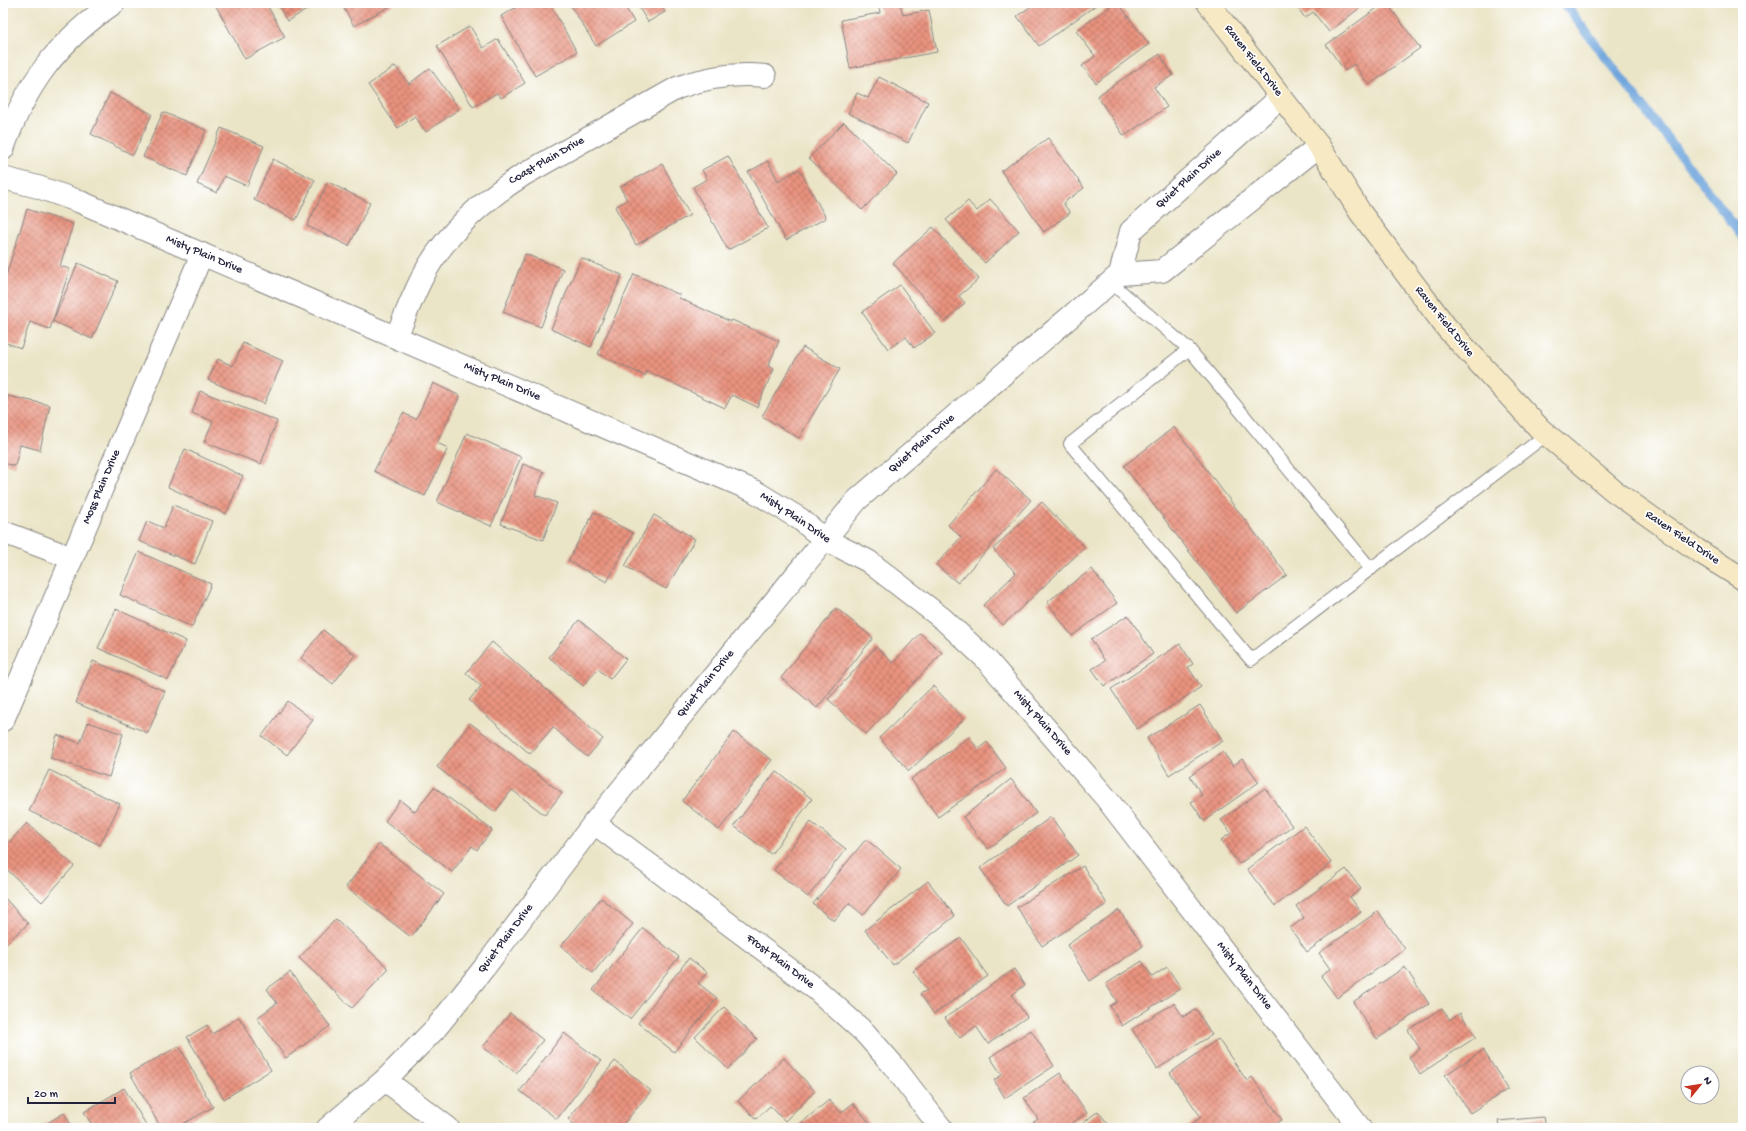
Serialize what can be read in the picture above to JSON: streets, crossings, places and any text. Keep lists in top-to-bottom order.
{
  "streets": {
    "street": [
      "Raven Field Drive",
      "Coast Plain Drive",
      "Quiet Plain Drive",
      "Misty Plain Drive",
      "Moss Plain Drive",
      "Frost Plain Drive"
    ]
  },
  "crossings": [
    ["Raven Field Drive", "Quiet Plain Drive"],
    ["Coast Plain Drive", "Misty Plain Drive"],
    ["Quiet Plain Drive", "Misty Plain Drive"],
    ["Quiet Plain Drive", "Frost Plain Drive"],
    ["Misty Plain Drive", "Moss Plain Drive"]
  ],
  "scale_bar": "20 m",
  "north": "top right"
}
